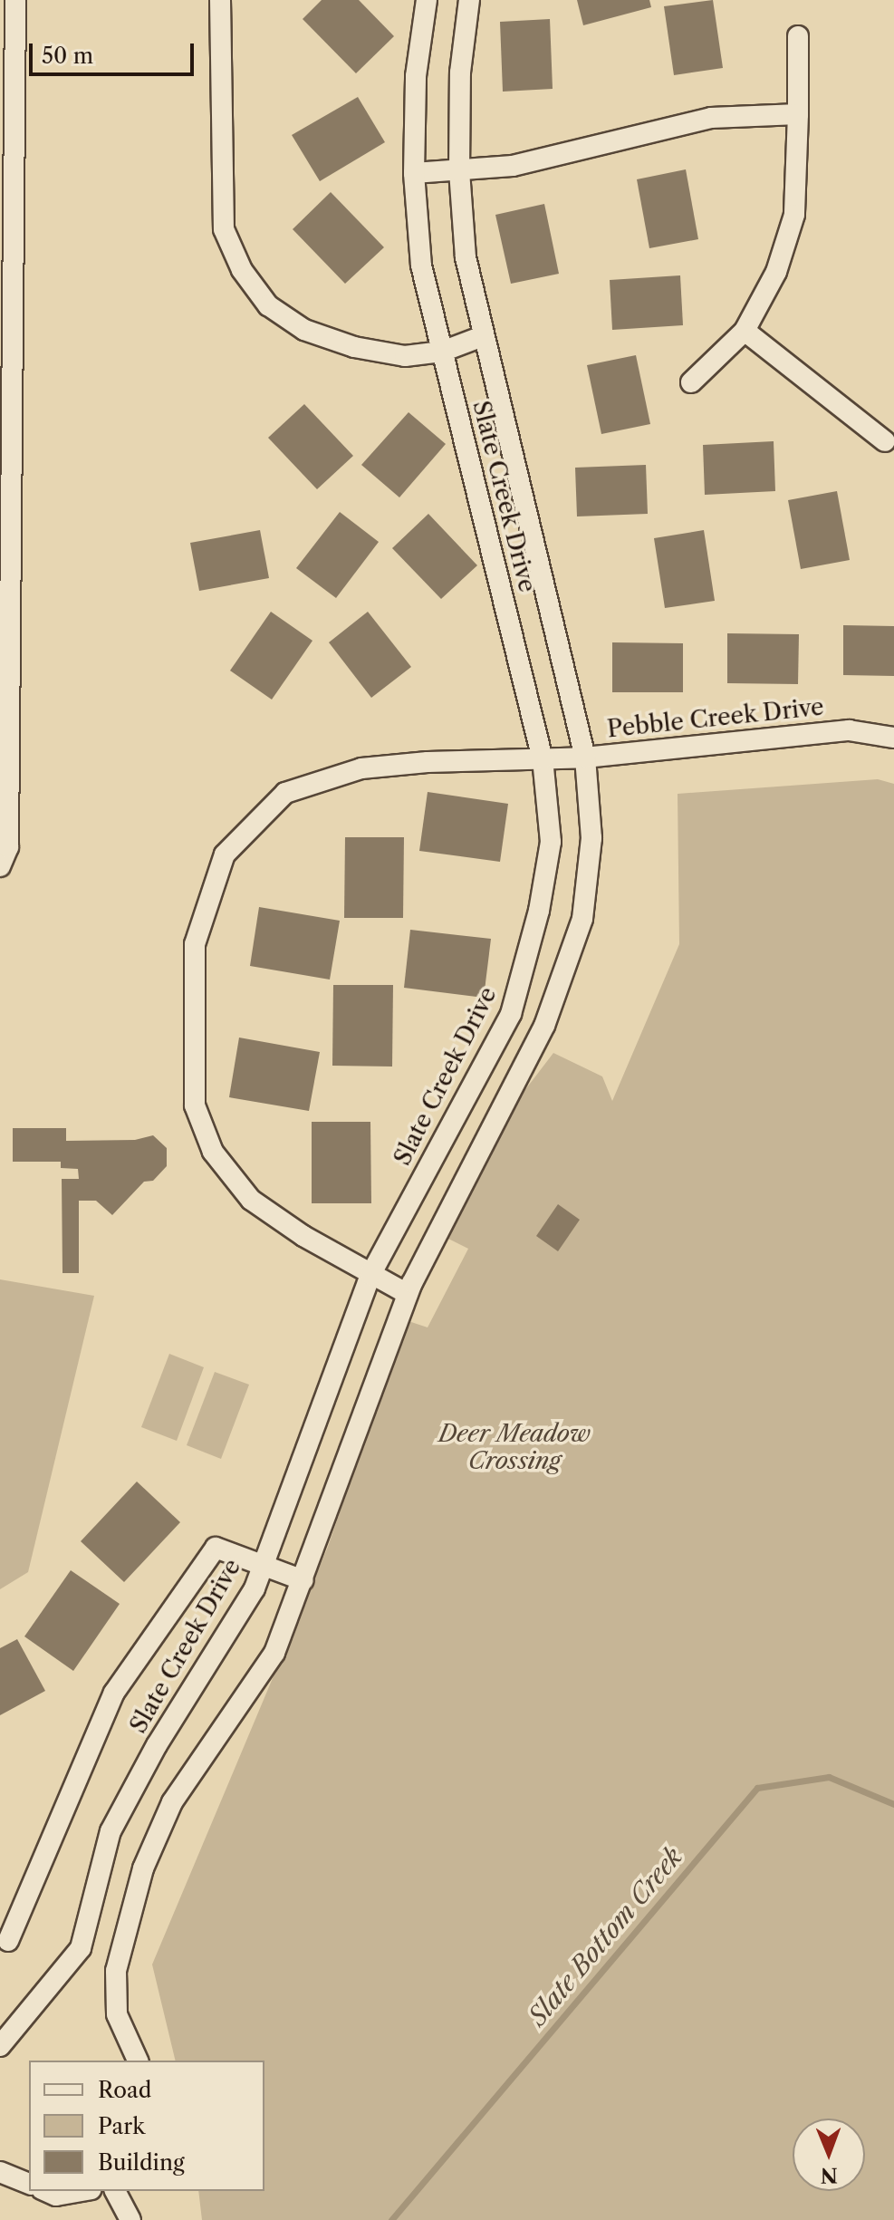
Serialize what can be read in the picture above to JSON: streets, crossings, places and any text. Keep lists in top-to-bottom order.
{
  "streets": {
    "street": ["Slate Creek Drive", "Pebble Creek Drive"]
  },
  "crossings": [
    ["Slate Creek Drive", "Pebble Creek Drive"]
  ],
  "water": ["Slate Bottom Creek"],
  "parks": ["Deer Meadow Crossing"],
  "legend": ["Road", "Park", "Building"],
  "scale_bar": "50 m",
  "north": "bottom"
}
